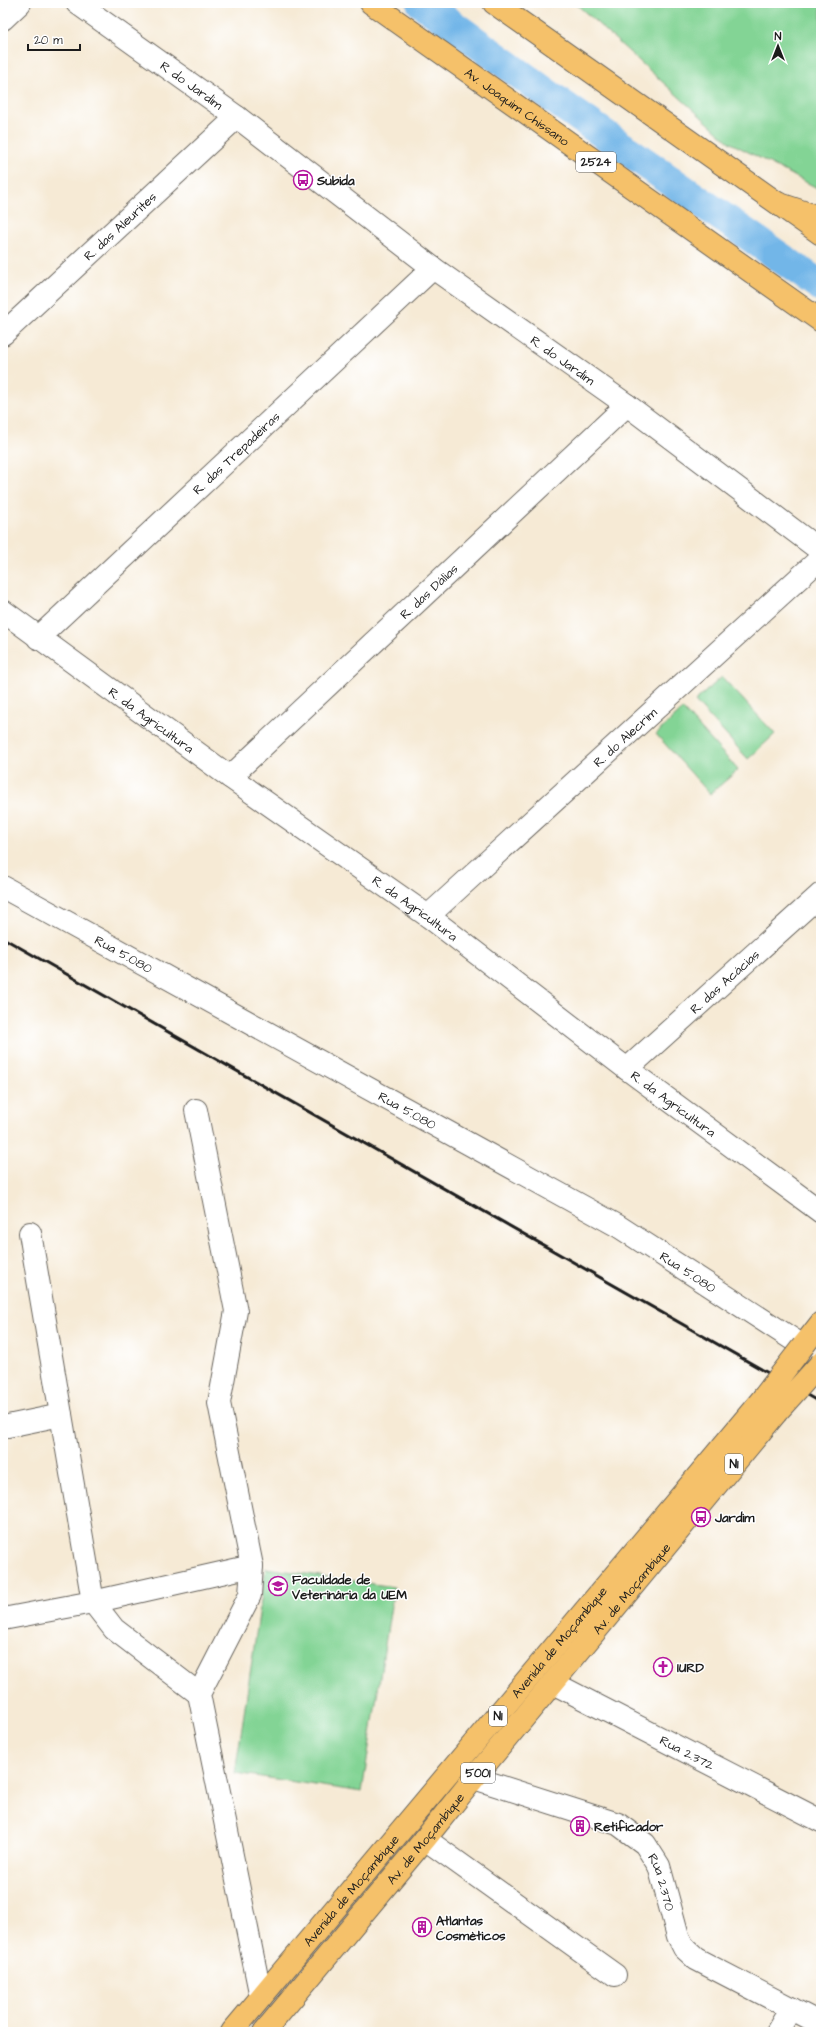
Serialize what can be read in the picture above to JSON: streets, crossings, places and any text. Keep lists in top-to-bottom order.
{
  "streets": {
    "main road": [
      "Av. Joaquim Chissano",
      "2524",
      "N1",
      "Av. de Moçambique",
      "Avenida de Moçambique",
      "5001"
    ],
    "street": [
      "R do Jardim",
      "R. das Aleurites",
      "R. do Jardim",
      "R. das Trepadeiras",
      "R. das Dálias",
      "R. da Agricultura",
      "R. do Alecrim",
      "Rua 5.080",
      "R. das Acácias",
      "Rua 2.372",
      "Rua 2.370"
    ]
  },
  "crossings": [
    ["R do Jardim", "R. das Aleurites"],
    ["R do Jardim", "R. do Jardim"],
    ["R. do Jardim", "R. das Trepadeiras"],
    ["R. do Jardim", "R. das Dálias"],
    ["R. das Trepadeiras", "R. da Agricultura"],
    ["R. das Dálias", "R. da Agricultura"],
    ["R. da Agricultura", "R. do Alecrim"],
    ["R. da Agricultura", "R. das Acácias"],
    ["Rua 5.080", "Avenida de Moçambique"],
    ["Av. de Moçambique", "Avenida de Moçambique"],
    ["Av. de Moçambique", "Rua 2.372"],
    ["Av. de Moçambique", "Rua 2.370"]
  ],
  "places": {
    "bus stop": ["Subida", "Jardim"],
    "school or university": ["Faculdade de Veterinária da UEM"],
    "church": ["IURD"],
    "building": ["Retificador", "Atlantas Cosmèticos"]
  },
  "scale_bar": "20 m",
  "north": "top"
}
